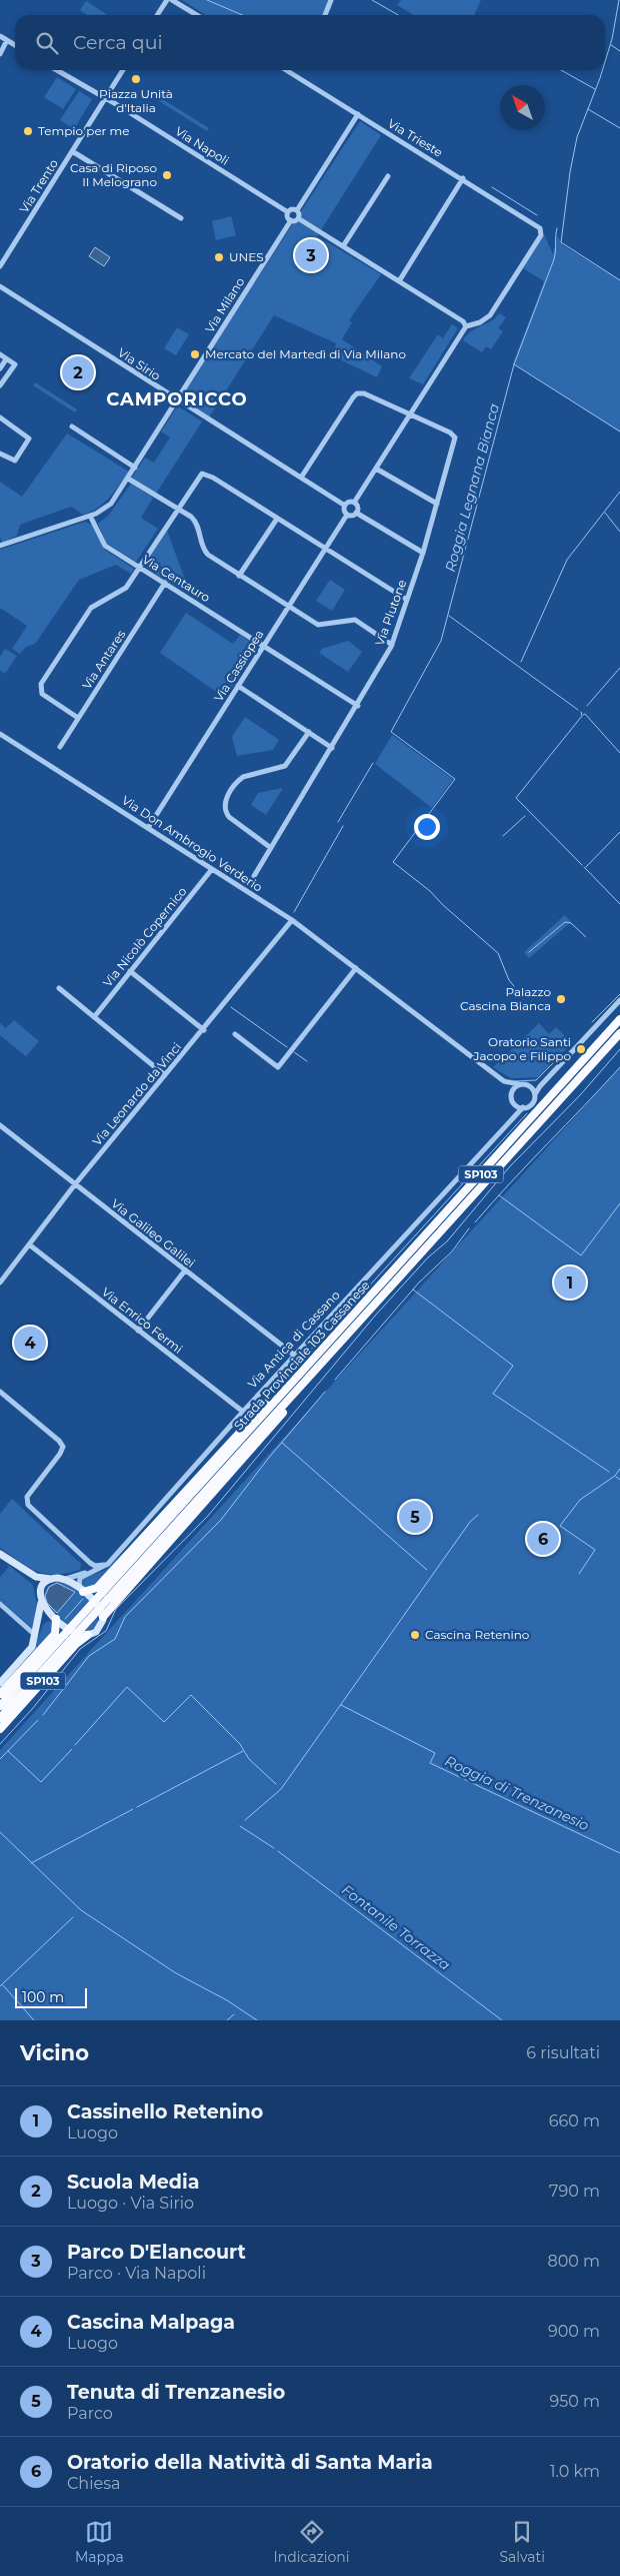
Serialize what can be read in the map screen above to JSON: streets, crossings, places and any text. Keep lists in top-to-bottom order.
{
  "streets": {
    "highway": ["SP103", "Strada Provinciale 103 Cassanese"],
    "street": [
      "Via Trieste",
      "Via Napoli",
      "Via Trento",
      "Via Milano",
      "Via Sirio",
      "Via Centauro",
      "Via Plutone",
      "Via Antares",
      "Via Cassiopea",
      "Via Don Ambrogio Verderio",
      "Via Nicolò Copernico",
      "Via Leonardo da Vinci",
      "Via Galileo Galilei",
      "Via Enrico Fermi",
      "Via Antica di Cassano"
    ]
  },
  "crossings": [
    ["Via Napoli", "Via Trento"],
    ["Via Napoli", "Via Milano"],
    ["Via Milano", "Via Sirio"],
    ["Via Milano", "Via Centauro"],
    ["Via Sirio", "Via Cassiopea"],
    ["Via Centauro", "Via Plutone"],
    ["Via Centauro", "Via Antares"],
    ["Via Centauro", "Via Cassiopea"],
    ["Via Cassiopea", "Via Don Ambrogio Verderio"],
    ["Via Don Ambrogio Verderio", "Via Nicolò Copernico"],
    ["Via Don Ambrogio Verderio", "Via Leonardo da Vinci"],
    ["Via Leonardo da Vinci", "Via Galileo Galilei"],
    ["Via Leonardo da Vinci", "Via Enrico Fermi"],
    ["SP103", "Via Antica di Cassano"],
    ["SP103", "Strada Provinciale 103 Cassanese"],
    ["Via Galileo Galilei", "Via Antica di Cassano"],
    ["Via Enrico Fermi", "Via Antica di Cassano"]
  ],
  "districts": ["CAMPORICCO"],
  "water": ["Roggia Legnana Bianca", "Roggia di Trenzanesio", "Fontanile Torrazza"],
  "places": [
    "Piazza Unità d'Italia",
    "Tempio per me",
    "Casa di Riposo Il Melograno",
    "UNES",
    "Mercato del Martedì di Via Milano",
    "Palazzo Cascina Bianca",
    "Oratorio Santi Jacopo e Filippo",
    "Cascina Retenino"
  ],
  "scale_bar": "100 m",
  "north": "top left",
  "page": {
    "search": "Cerca qui",
    "pins": [
      "3",
      "2",
      "1",
      "4",
      "5",
      "6"
    ],
    "scale": "100 m",
    "heading": ["Vicino", "6 risultati"],
    "list": [
      {
        "mark": "1",
        "name": "Cassinello Retenino",
        "note": "Luogo",
        "value": "660 m"
      },
      {
        "mark": "2",
        "name": "Scuola Media",
        "note": "Luogo · Via Sirio",
        "value": "790 m"
      },
      {
        "mark": "3",
        "name": "Parco D'Elancourt",
        "note": "Parco · Via Napoli",
        "value": "800 m"
      },
      {
        "mark": "4",
        "name": "Cascina Malpaga",
        "note": "Luogo",
        "value": "900 m"
      },
      {
        "mark": "5",
        "name": "Tenuta di Trenzanesio",
        "note": "Parco",
        "value": "950 m"
      },
      {
        "mark": "6",
        "name": "Oratorio della Natività di Santa Maria",
        "note": "Chiesa",
        "value": "1.0 km"
      }
    ],
    "nav": ["Mappa", "Indicazioni", "Salvati"]
  }
}
